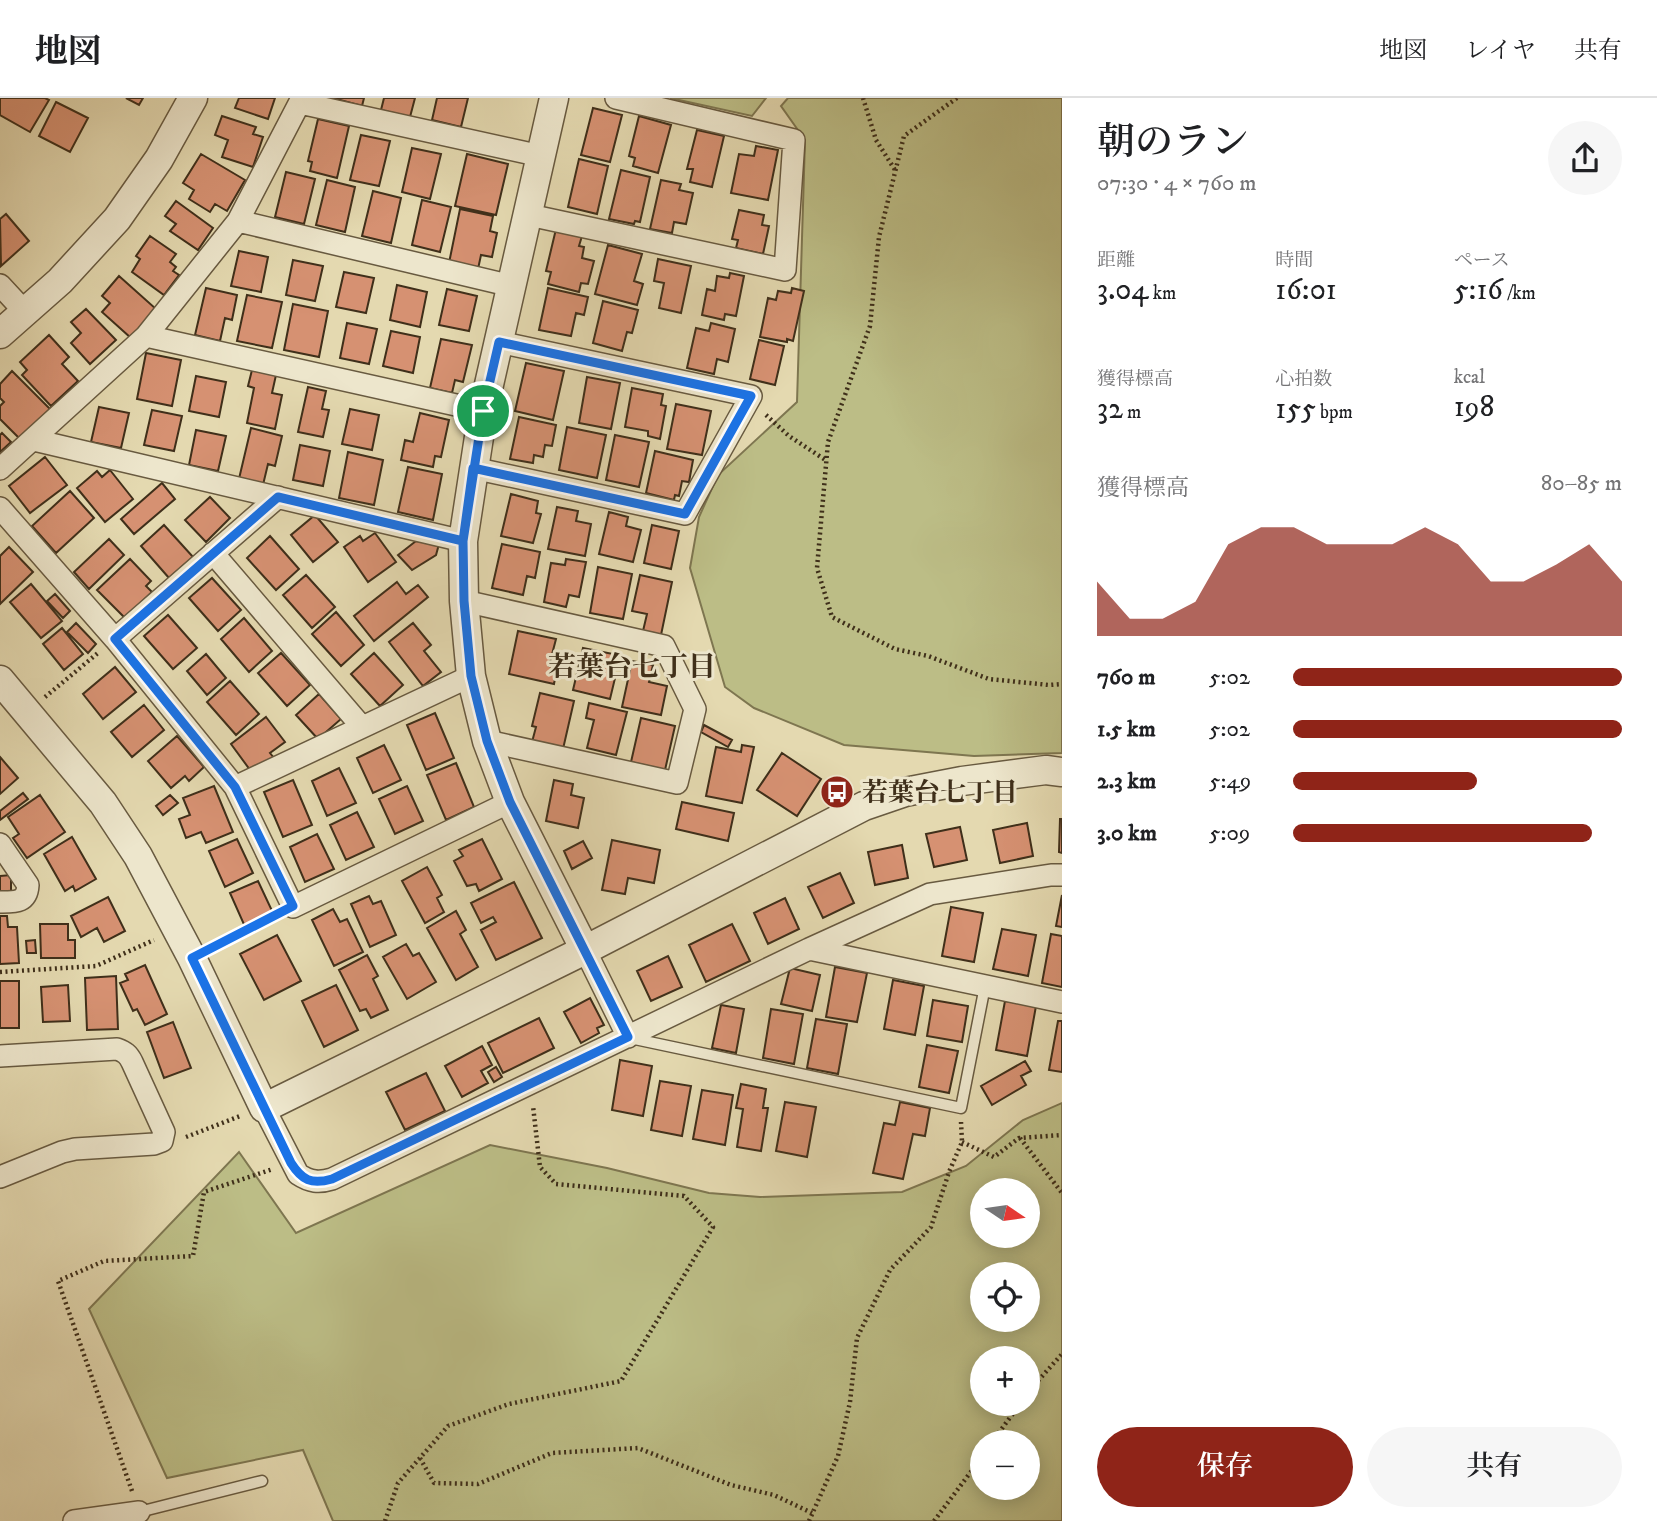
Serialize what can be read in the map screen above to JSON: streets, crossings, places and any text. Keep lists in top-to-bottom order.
{
  "districts": ["若葉台七丁目"],
  "places": {
    "bus stop": ["若葉台七丁目"]
  },
  "north": "right",
  "page": {
    "header": "地図",
    "nav": ["地図", "レイヤ", "共有"],
    "heading": ["朝のラン", "07:30 · 4 × 760 m"],
    "stats": [
      ["距離", "3.04 km"],
      ["時間", "16:01"],
      ["ペース", "5:16 /km"],
      ["獲得標高", "32 m"],
      ["心拍数", "155 bpm"],
      ["kcal", "198"]
    ],
    "chart": ["獲得標高", "80–85 m"],
    "list": [
      {
        "name": "760 m",
        "note": "5:02"
      },
      {
        "name": "1.5 km",
        "note": "5:02"
      },
      {
        "name": "2.3 km",
        "note": "5:49"
      },
      {
        "name": "3.0 km",
        "note": "5:09"
      }
    ],
    "map_buttons": ["+", "−"],
    "buttons": ["保存", "共有"]
  }
}
